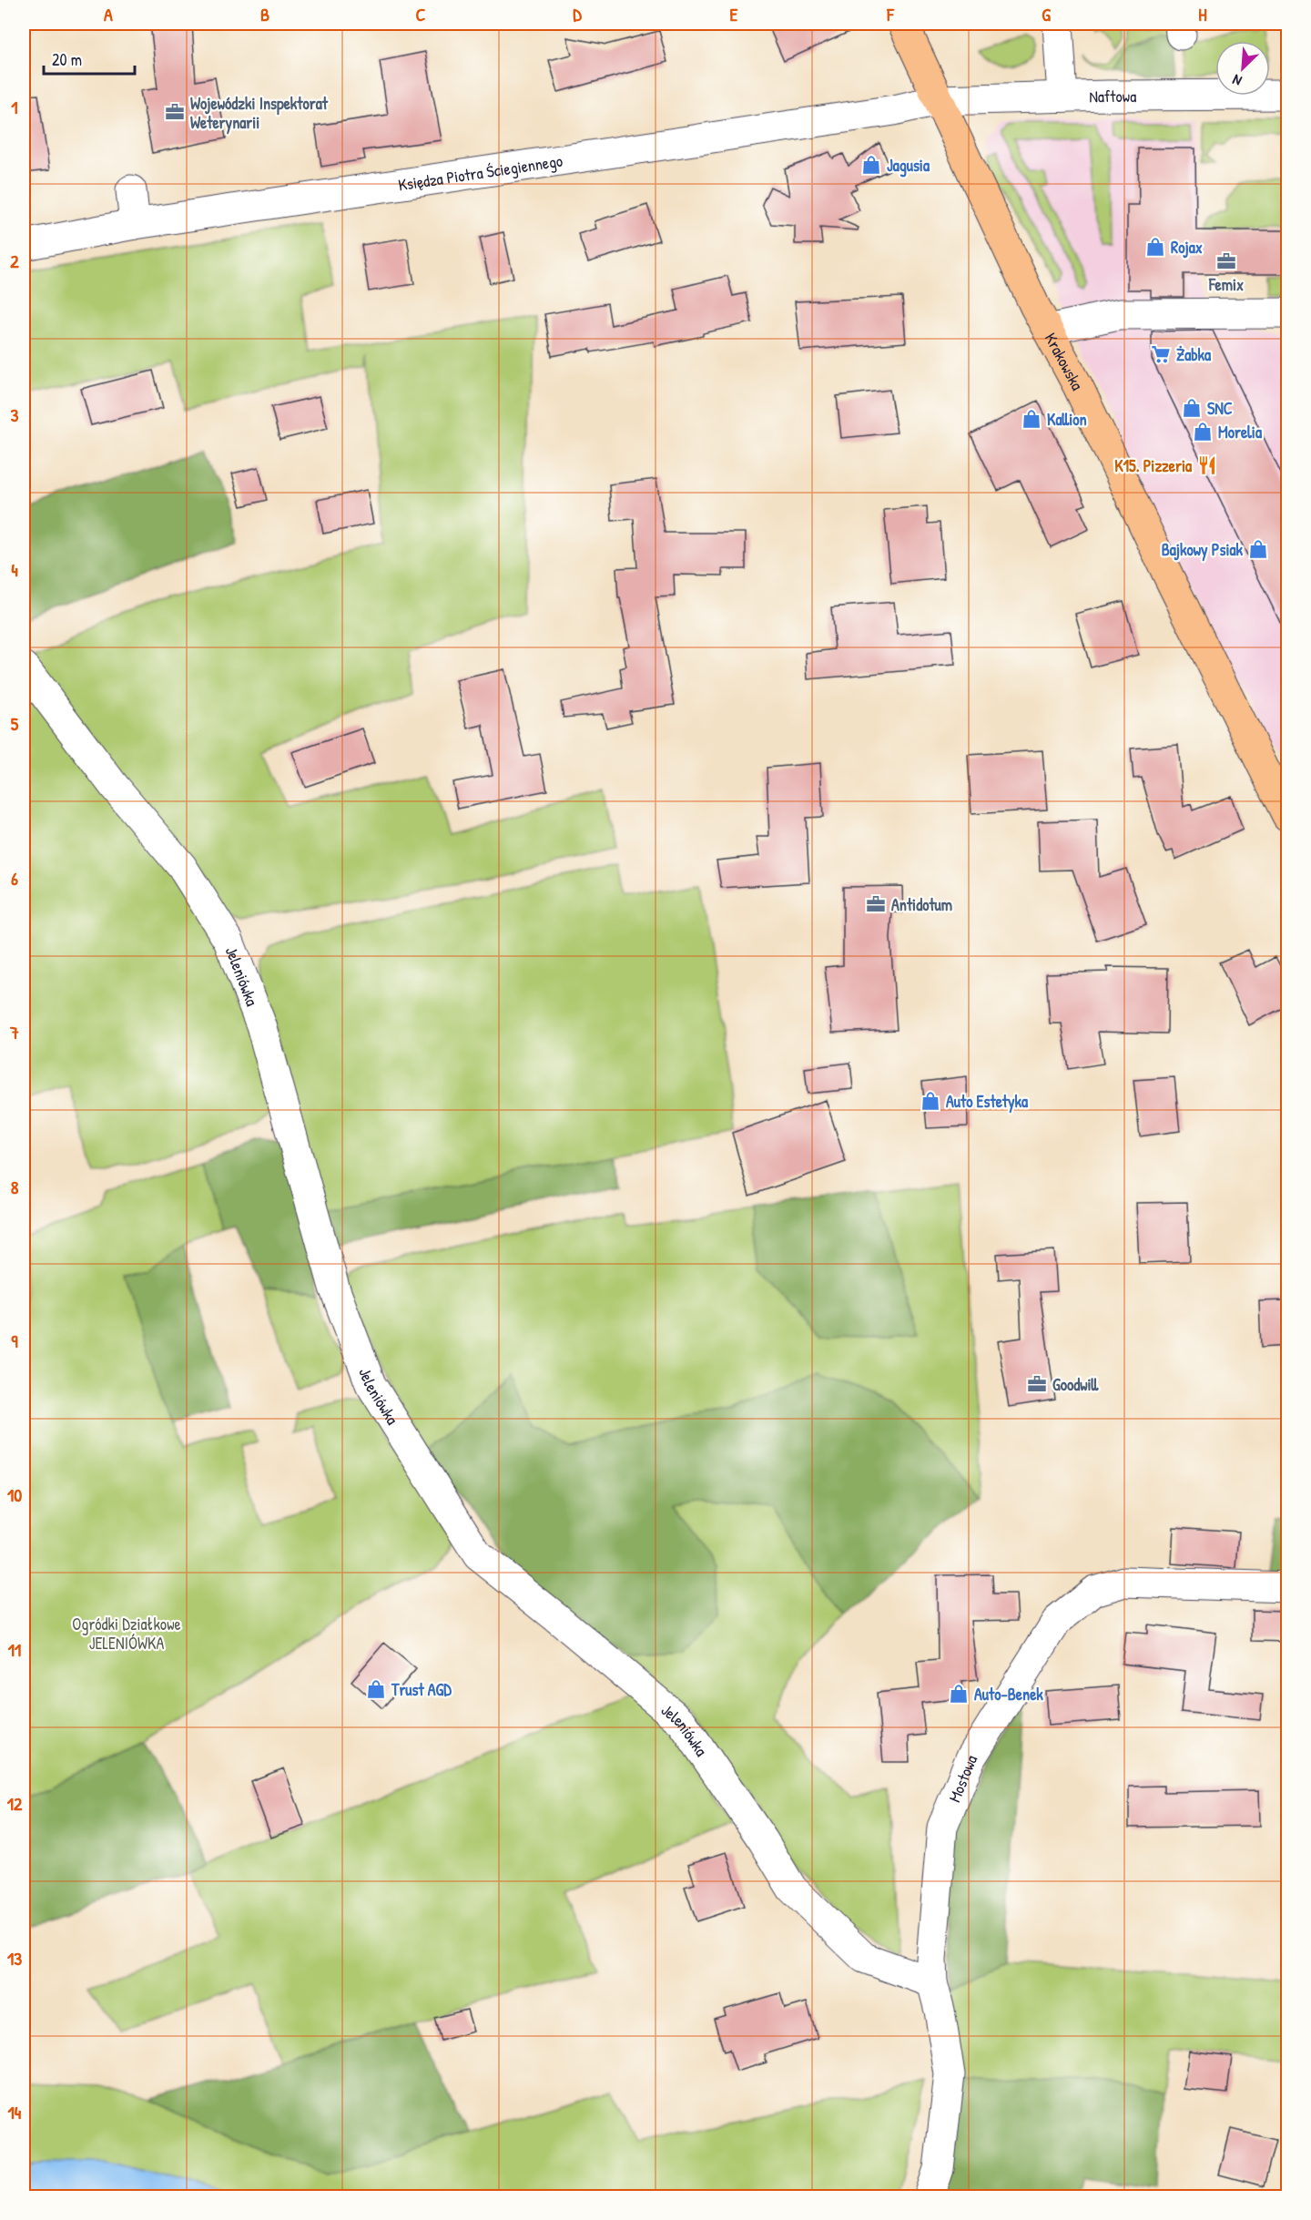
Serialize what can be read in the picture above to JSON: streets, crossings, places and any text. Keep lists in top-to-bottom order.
{
  "streets": {
    "main road": ["Krakowska"],
    "street": [
      "Naftowa",
      "Księdza Piotra Ściegiennego",
      "Jeleniówka",
      "Mostowa"
    ]
  },
  "crossings": [
    ["Naftowa", "Księdza Piotra Ściegiennego"],
    ["Naftowa", "Krakowska"],
    ["Księdza Piotra Ściegiennego", "Krakowska"],
    ["Jeleniówka", "Mostowa"]
  ],
  "parks": ["Ogródki Działkowe JELENIÓWKA"],
  "places": {
    "office": [
      "Wojewódzki Inspektorat Weterynarii",
      "Femix",
      "Antidotum",
      "Goodwill"
    ],
    "shop": [
      "Jagusia",
      "Rojax",
      "SNC",
      "Kallion",
      "Morelia",
      "Bajkowy Psiak",
      "Auto Estetyka",
      "Trust AGD",
      "Auto-Benek"
    ],
    "supermarket": ["Żabka"],
    "restaurant": ["K15. Pizzeria"]
  },
  "scale_bar": "20 m",
  "north": "bottom left",
  "grid": {
    "columns": [
      "A",
      "B",
      "C",
      "D",
      "E",
      "F",
      "G",
      "H"
    ],
    "rows": [
      "1",
      "2",
      "3",
      "4",
      "5",
      "6",
      "7",
      "8",
      "9",
      "10",
      "11",
      "12",
      "13",
      "14"
    ]
  }
}
